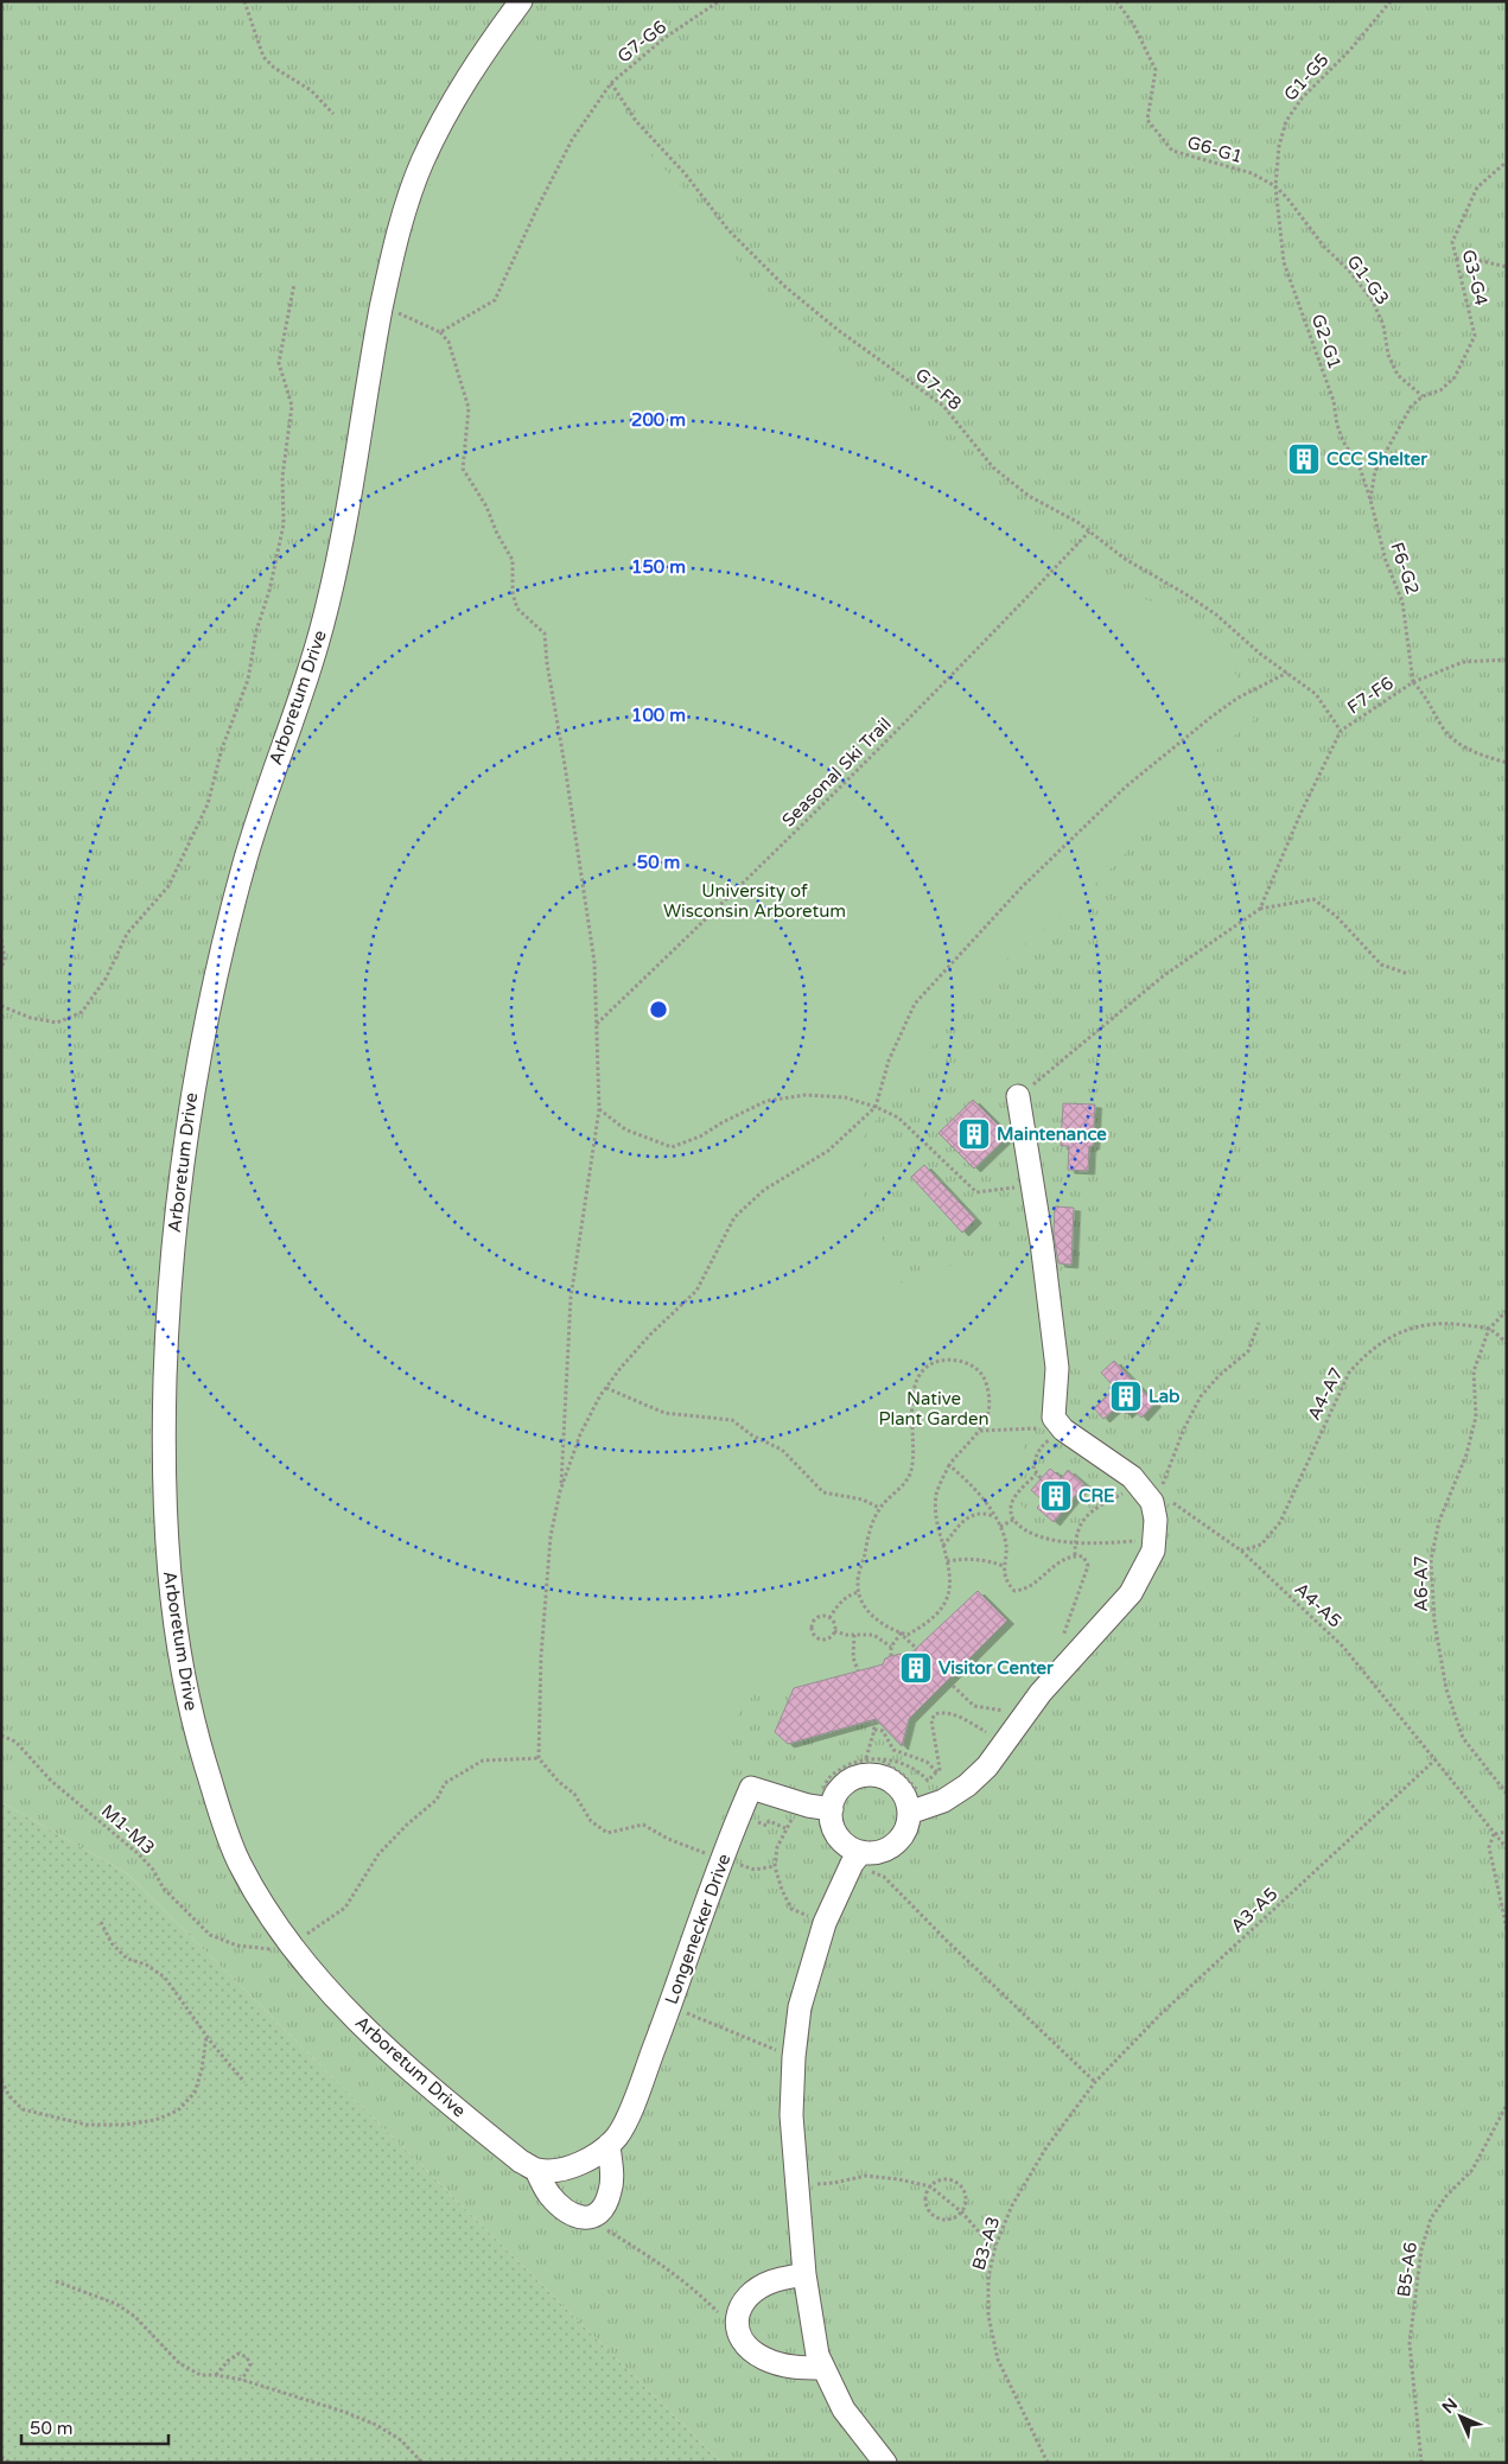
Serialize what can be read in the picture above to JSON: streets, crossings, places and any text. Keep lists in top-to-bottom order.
{
  "streets": {
    "street": ["Arboretum Drive", "Longenecker Drive"],
    "path": [
      "G7-G6",
      "G1-G5",
      "G6-G1",
      "G3-G4",
      "G1-G3",
      "G2-G1",
      "G7-F8",
      "F6-G2",
      "F7-F6",
      "Seasonal Ski Trail",
      "A4-A7",
      "A6-A7",
      "A4-A5",
      "M1-M3",
      "A3-A5",
      "B3-A3",
      "B5-A6"
    ]
  },
  "crossings": [
    ["G7-G6", "G7-F8"],
    ["G1-G5", "G6-G1"],
    ["G1-G5", "G1-G3"],
    ["G1-G5", "G2-G1"],
    ["G6-G1", "G1-G3"],
    ["G6-G1", "G2-G1"],
    ["G3-G4", "G1-G3"],
    ["G1-G3", "G2-G1"],
    ["G2-G1", "F6-G2"],
    ["G7-F8", "F7-F6"],
    ["G7-F8", "Seasonal Ski Trail"],
    ["F6-G2", "F7-F6"],
    ["Arboretum Drive", "M1-M3"],
    ["A4-A7", "A6-A7"],
    ["A4-A7", "A4-A5"],
    ["A4-A5", "A3-A5"],
    ["A3-A5", "B3-A3"]
  ],
  "parks": ["University of Wisconsin Arboretum", "Native Plant Garden"],
  "places": {
    "building": [
      "CCC Shelter",
      "Maintenance",
      "Lab",
      "CRE",
      "Visitor Center"
    ]
  },
  "scale_bar": "50 m",
  "north": "top left",
  "rings": [
    "200 m",
    "150 m",
    "100 m",
    "50 m"
  ]
}
